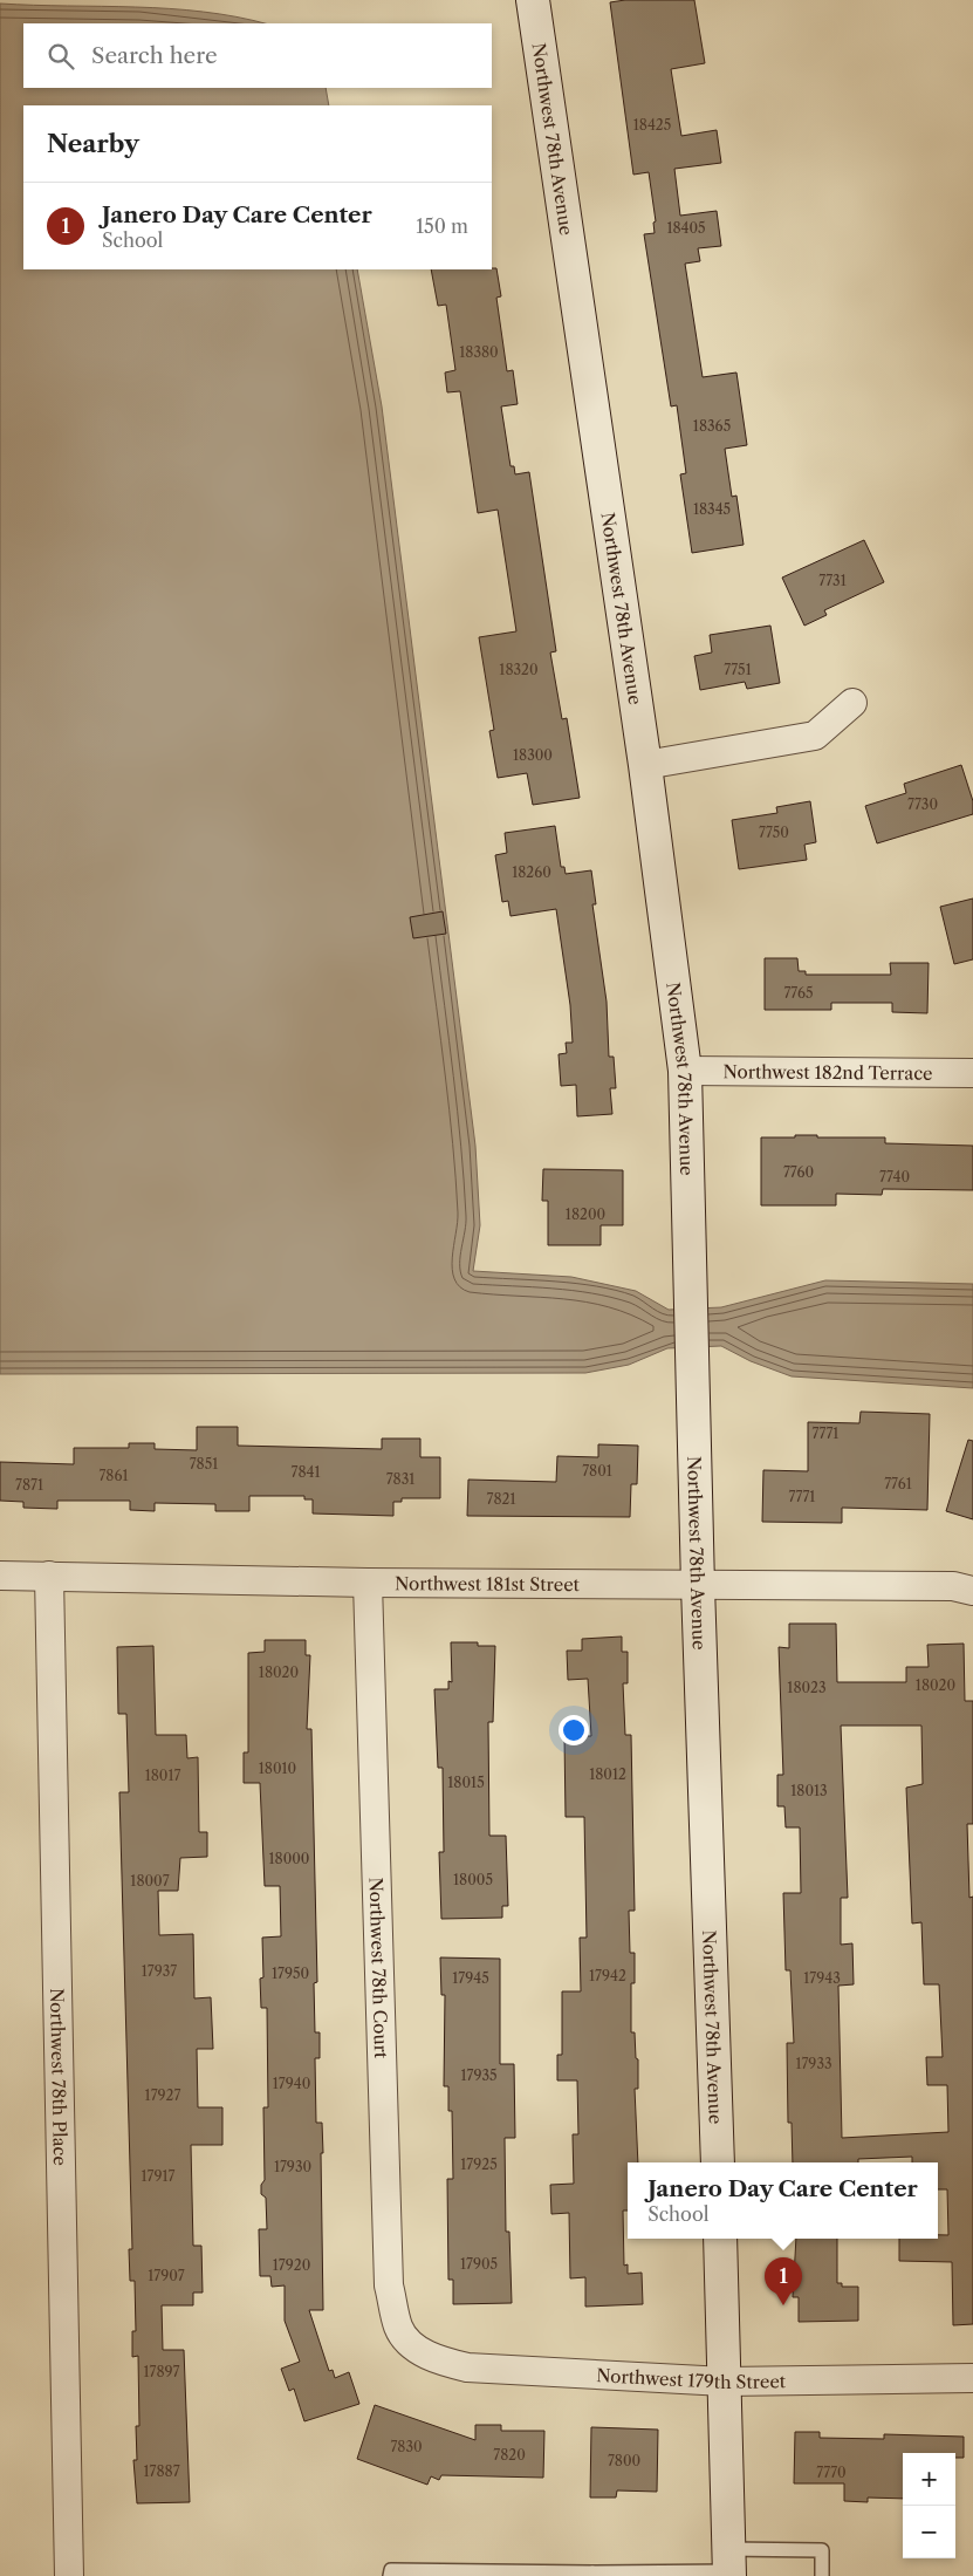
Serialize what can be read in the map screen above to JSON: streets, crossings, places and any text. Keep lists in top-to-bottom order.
{
  "streets": {
    "street": [
      "Northwest 78th Avenue",
      "Northwest 182nd Terrace",
      "Northwest 181st Street",
      "Northwest 78th Court",
      "Northwest 78th Place",
      "Northwest 179th Street"
    ]
  },
  "crossings": [
    ["Northwest 78th Avenue", "Northwest 182nd Terrace"],
    ["Northwest 78th Avenue", "Northwest 181st Street"],
    ["Northwest 181st Street", "Northwest 78th Court"],
    ["Northwest 181st Street", "Northwest 78th Place"],
    ["Northwest 78th Court", "Northwest 179th Street"]
  ],
  "house_numbers": [
    "18425",
    "18405",
    "18380",
    "18365",
    "18345",
    "7731",
    "18320",
    "7751",
    "18300",
    "7730",
    "7750",
    "18260",
    "7765",
    "7760",
    "7740",
    "18200",
    "7771",
    "7851",
    "7801",
    "7841",
    "7861",
    "7831",
    "7761",
    "7871",
    "7771",
    "7821",
    "18020",
    "18020",
    "18023",
    "18010",
    "18012",
    "18017",
    "18015",
    "18013",
    "18000",
    "18005",
    "18007",
    "17937",
    "17950",
    "17942",
    "17945",
    "17943",
    "17933",
    "17935",
    "17940",
    "17927",
    "17925",
    "17930",
    "17917",
    "17905",
    "17920",
    "17907",
    "17897",
    "7830",
    "7820",
    "7800",
    "17887",
    "7770"
  ],
  "page": {
    "search": "Search here",
    "heading": "Nearby",
    "list": [
      {
        "mark": "1",
        "name": "Janero Day Care Center",
        "note": "School",
        "value": "150 m"
      }
    ],
    "popup": ["Janero Day Care Center", "School"],
    "pins": "1",
    "map_buttons": ["+", "−"]
  }
}
